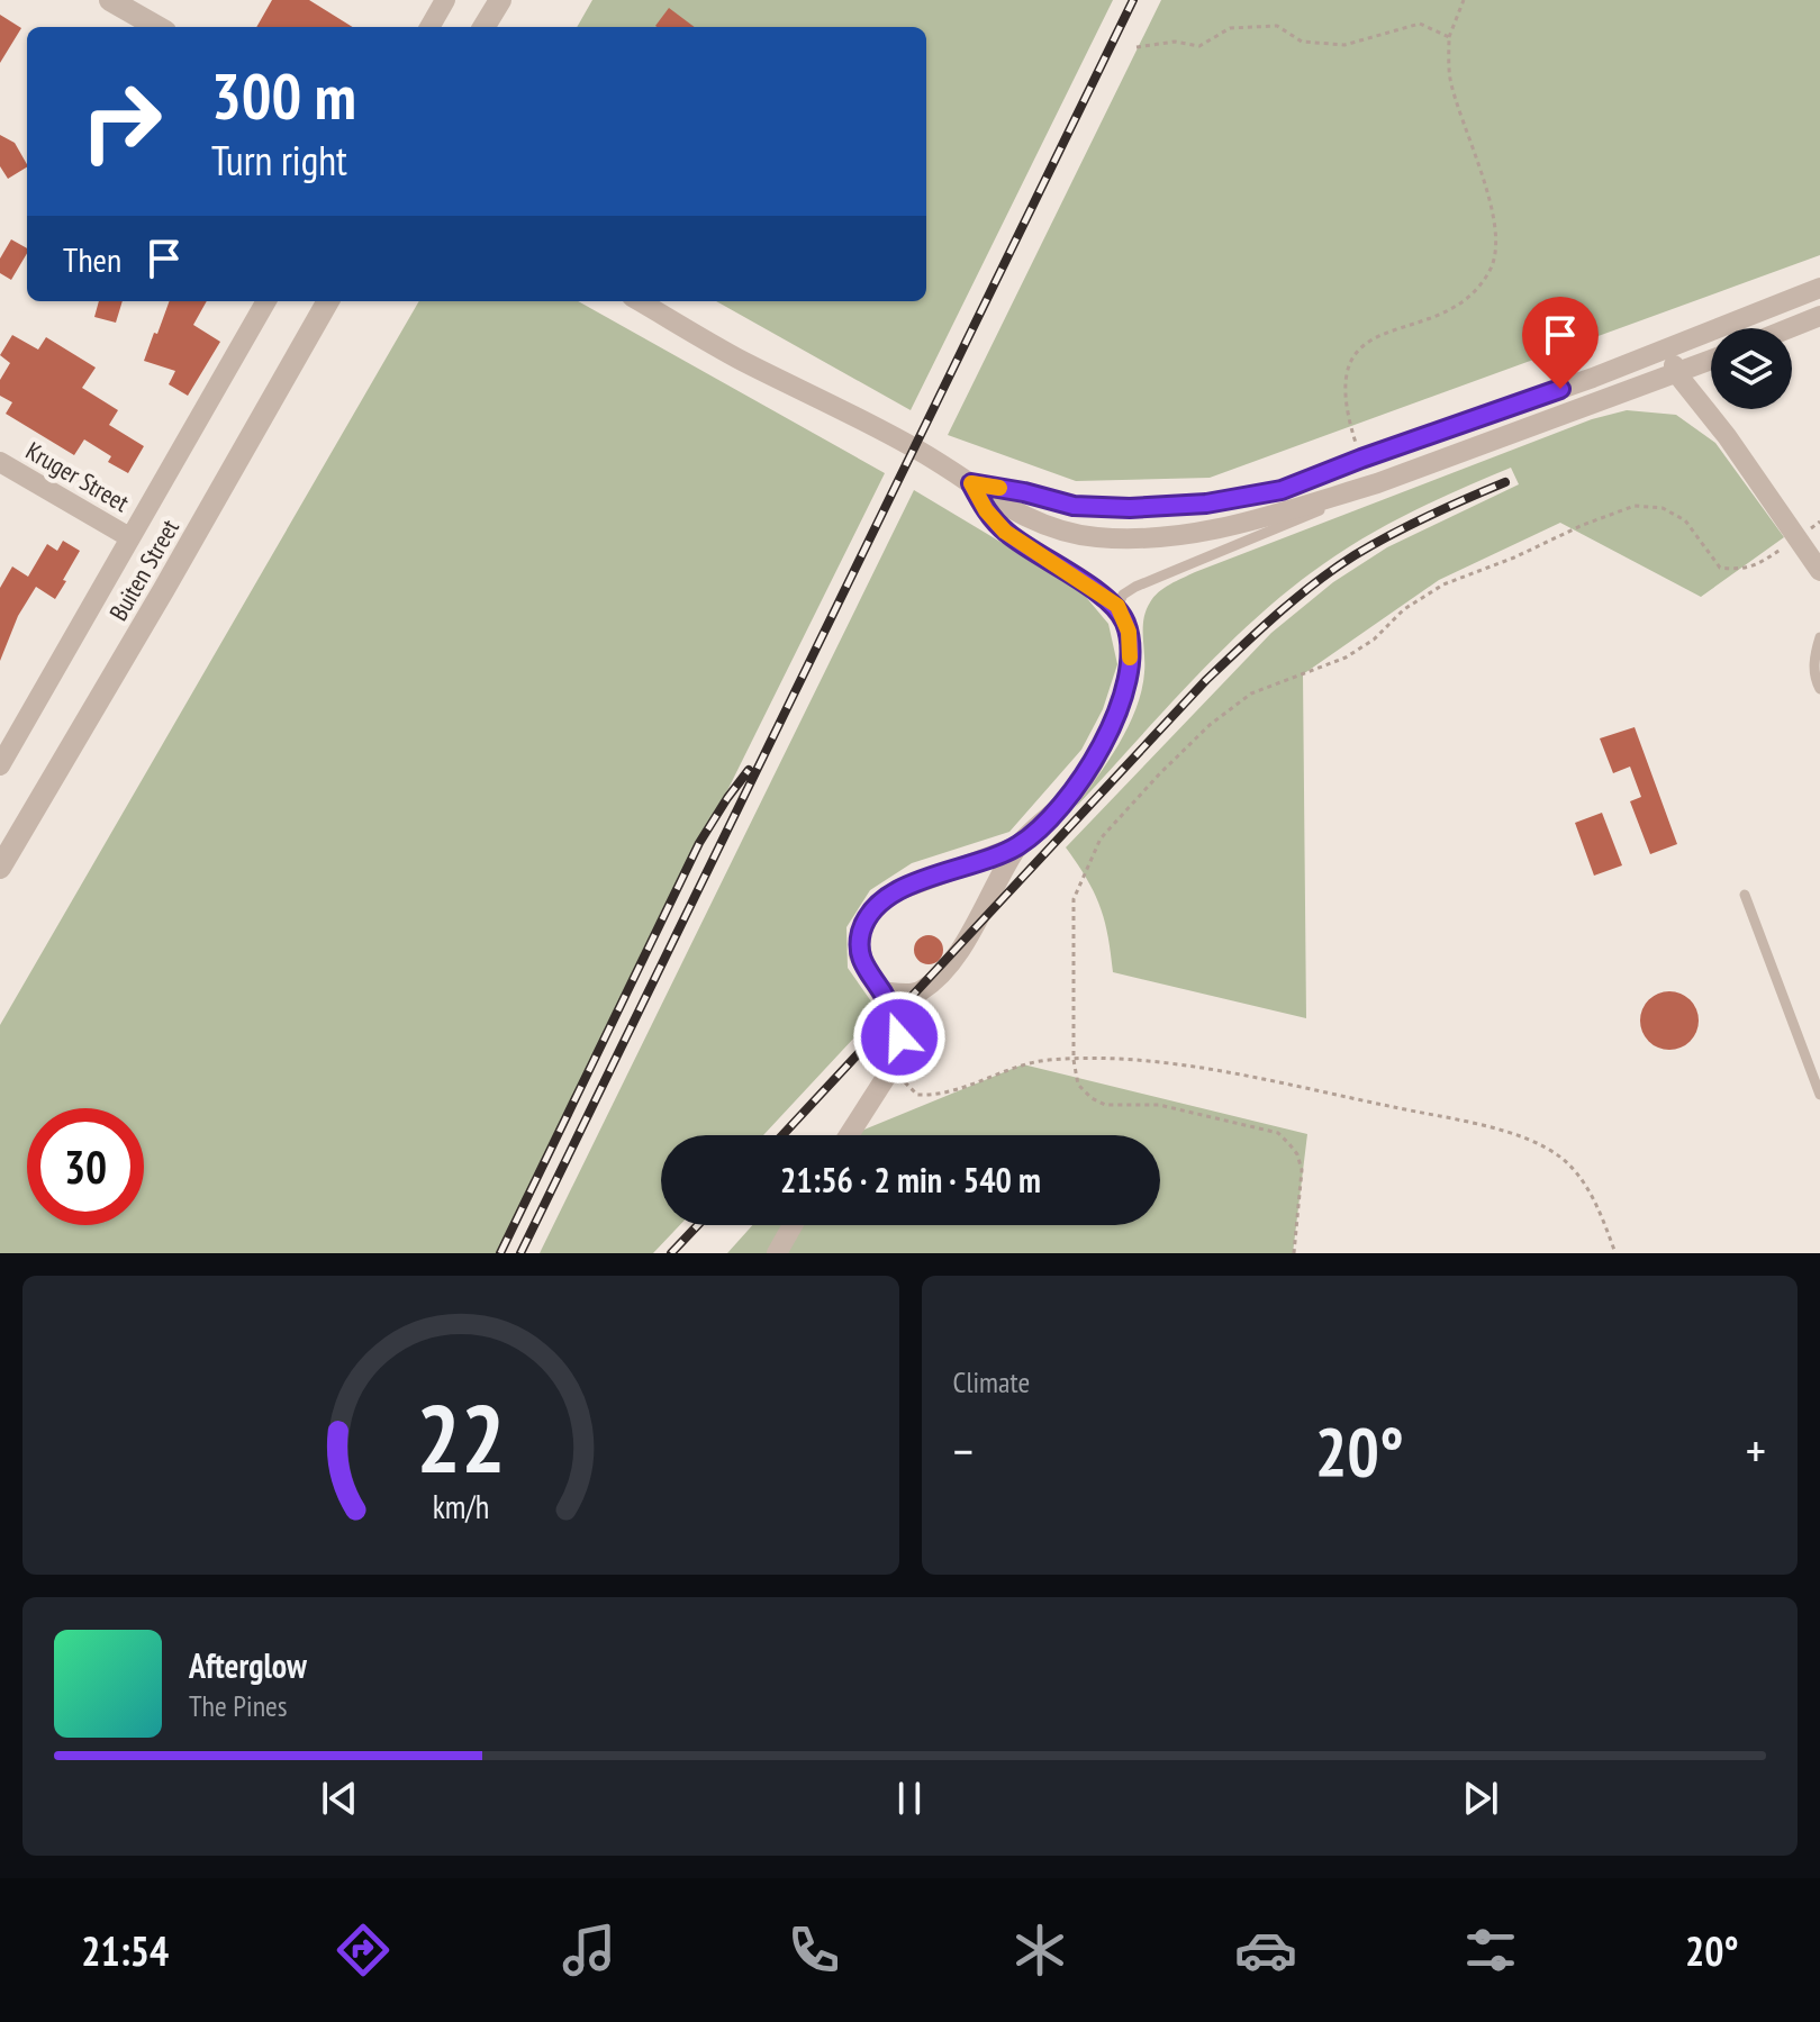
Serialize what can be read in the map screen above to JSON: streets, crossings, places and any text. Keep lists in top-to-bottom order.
{
  "streets": {
    "street": ["Kruger Street", "Buiten Street"]
  },
  "crossings": [
    ["Kruger Street", "Buiten Street"]
  ],
  "page": {
    "turn": ["300 m", "Turn right"],
    "then": "Then",
    "limit": "30",
    "trip": "21:56 · 2 min · 540 m",
    "tile": "Climate",
    "heat": ["−", "20°", "+"],
    "song": ["Afterglow", "The Pines"],
    "tabs": ["21:54", "20°"],
    "gauge": ["22", "km/h"]
  }
}
